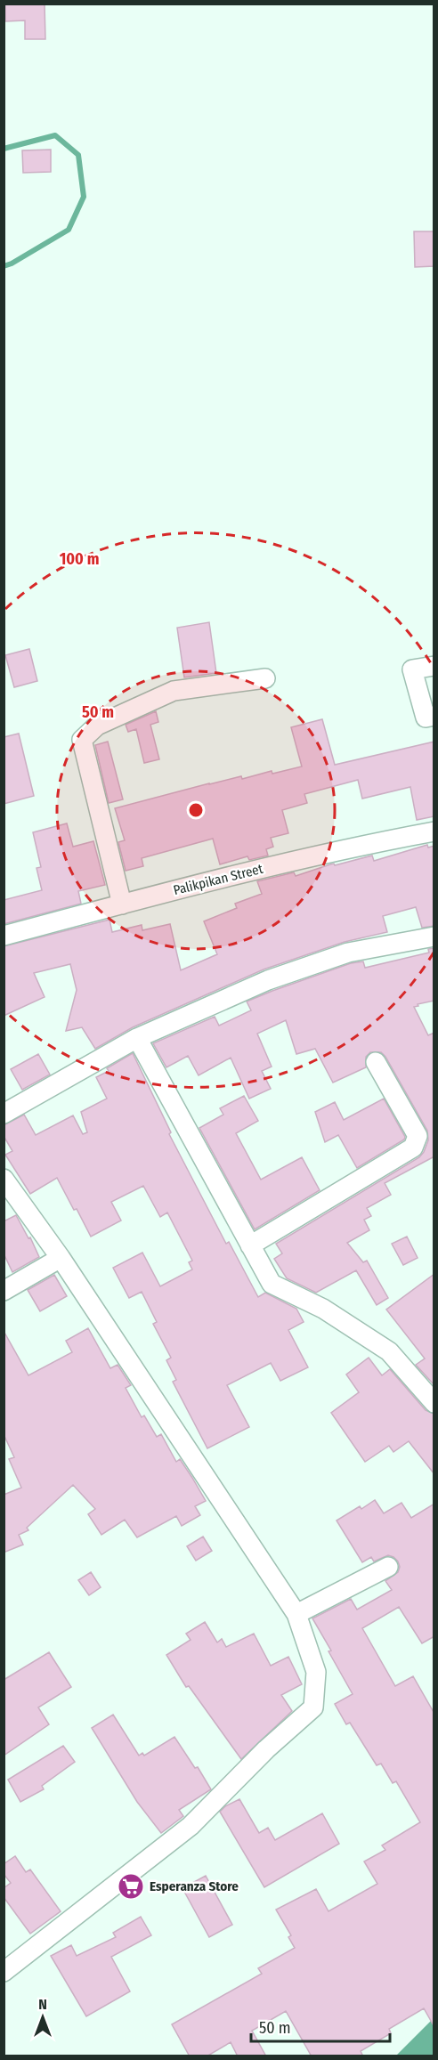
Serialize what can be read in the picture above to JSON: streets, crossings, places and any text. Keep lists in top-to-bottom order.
{
  "streets": {
    "street": ["Palikpikan Street"]
  },
  "places": {
    "supermarket": ["Esperanza Store"]
  },
  "scale_bar": "50 m",
  "north": "top",
  "rings": ["100 m", "50 m"]
}
